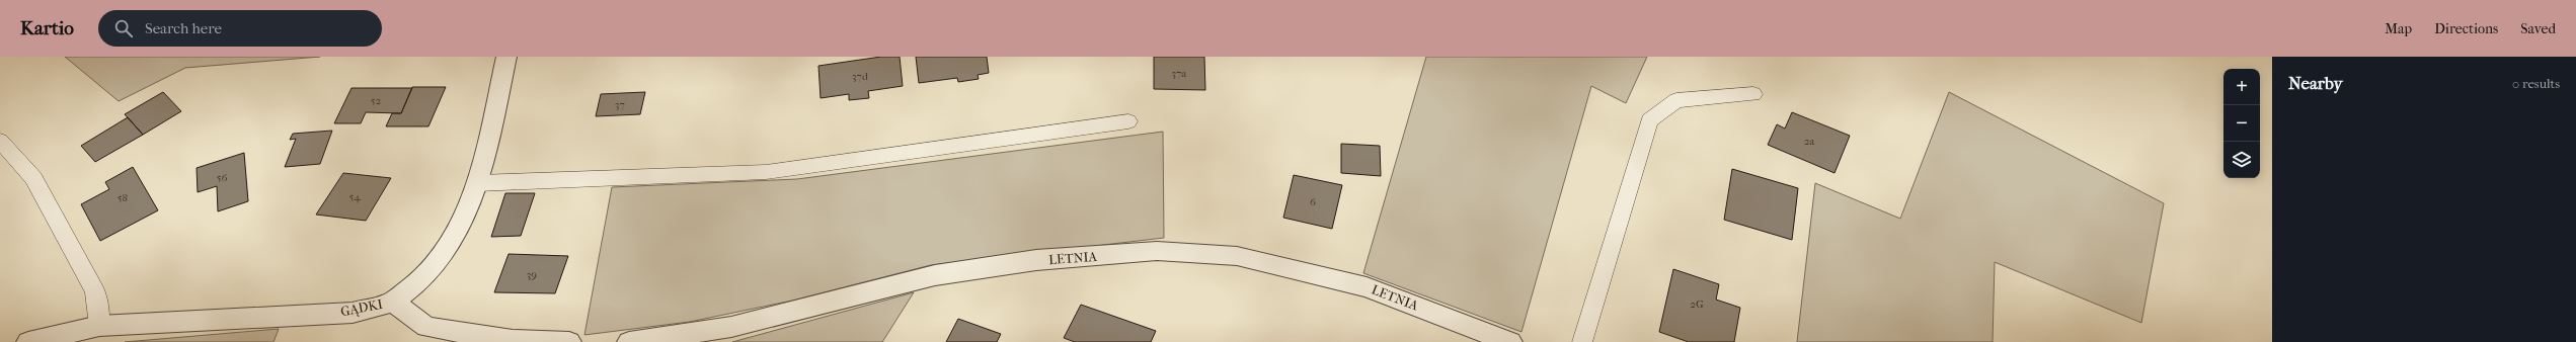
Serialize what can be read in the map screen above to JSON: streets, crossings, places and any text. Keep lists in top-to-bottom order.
{
  "streets": {
    "street": ["LETNIA", "GĄDKI"]
  },
  "house_numbers": [
    "37a",
    "37d",
    "52",
    "37",
    "2a",
    "56",
    "54",
    "58",
    "6",
    "39",
    "2G"
  ],
  "page": {
    "header": "Kartio",
    "search": "Search here",
    "nav": ["Map", "Directions", "Saved"],
    "heading": ["Nearby", "0 results"],
    "map_buttons": ["+", "−"]
  }
}
